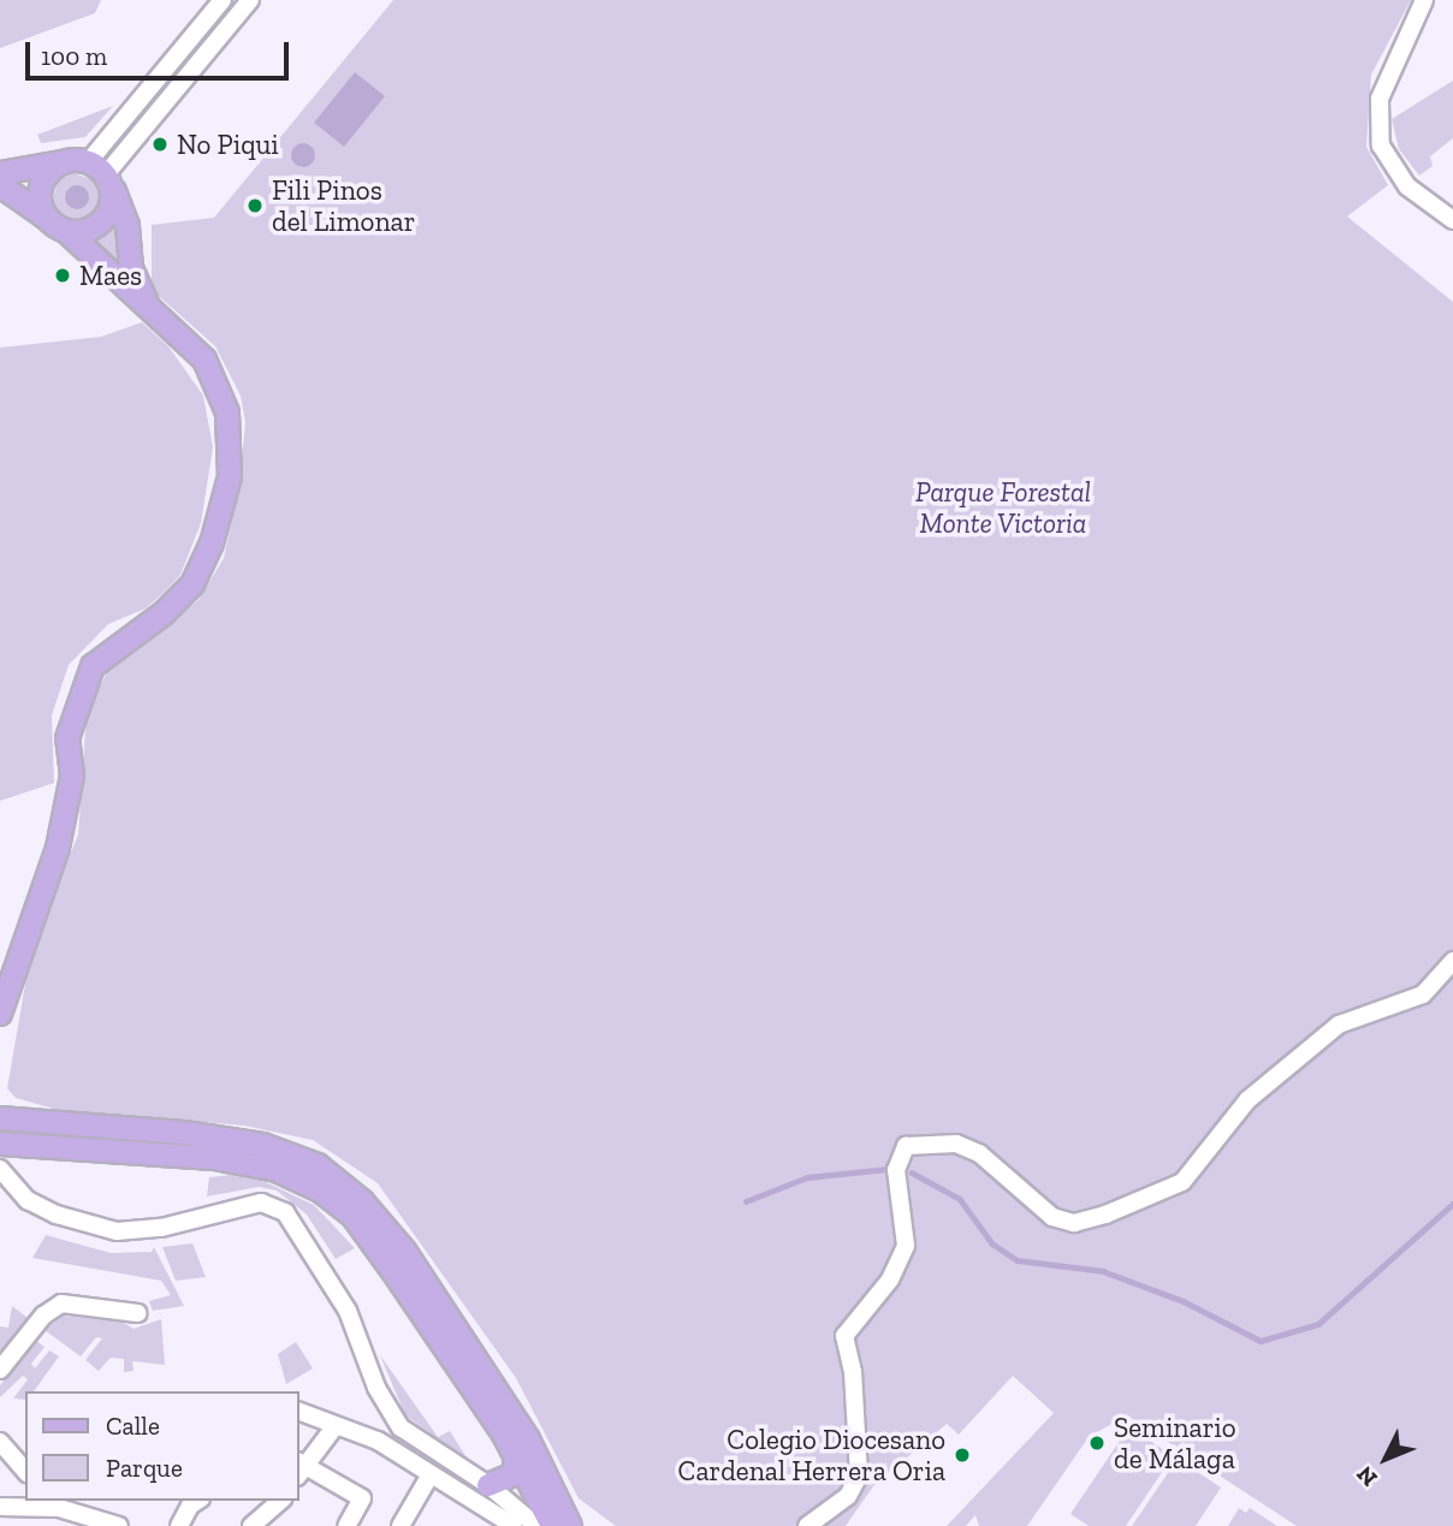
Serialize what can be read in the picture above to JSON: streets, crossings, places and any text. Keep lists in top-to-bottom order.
{
  "parks": ["Parque Forestal Monte Victoria"],
  "places": [
    "No Piqui",
    "Fili Pinos del Limonar",
    "Maes",
    "Seminario de Málaga",
    "Colegio Diocesano Cardenal Herrera Oria"
  ],
  "legend": ["Calle", "Parque"],
  "scale_bar": "100 m",
  "north": "bottom left"
}
